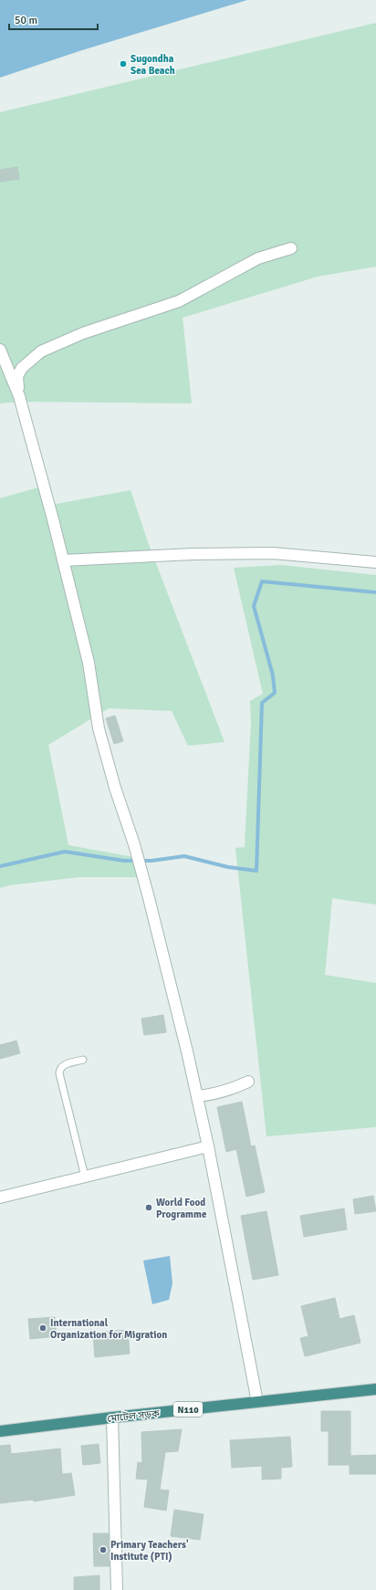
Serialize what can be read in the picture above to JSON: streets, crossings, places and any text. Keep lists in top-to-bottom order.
{
  "streets": {
    "highway": ["N110", "মোটেল সড়ক"]
  },
  "places": [
    "Sugondha Sea Beach",
    "World Food Programme",
    "International Organization for Migration",
    "Primary Teachers' Institute (PTI)"
  ],
  "scale_bar": "50 m"
}
